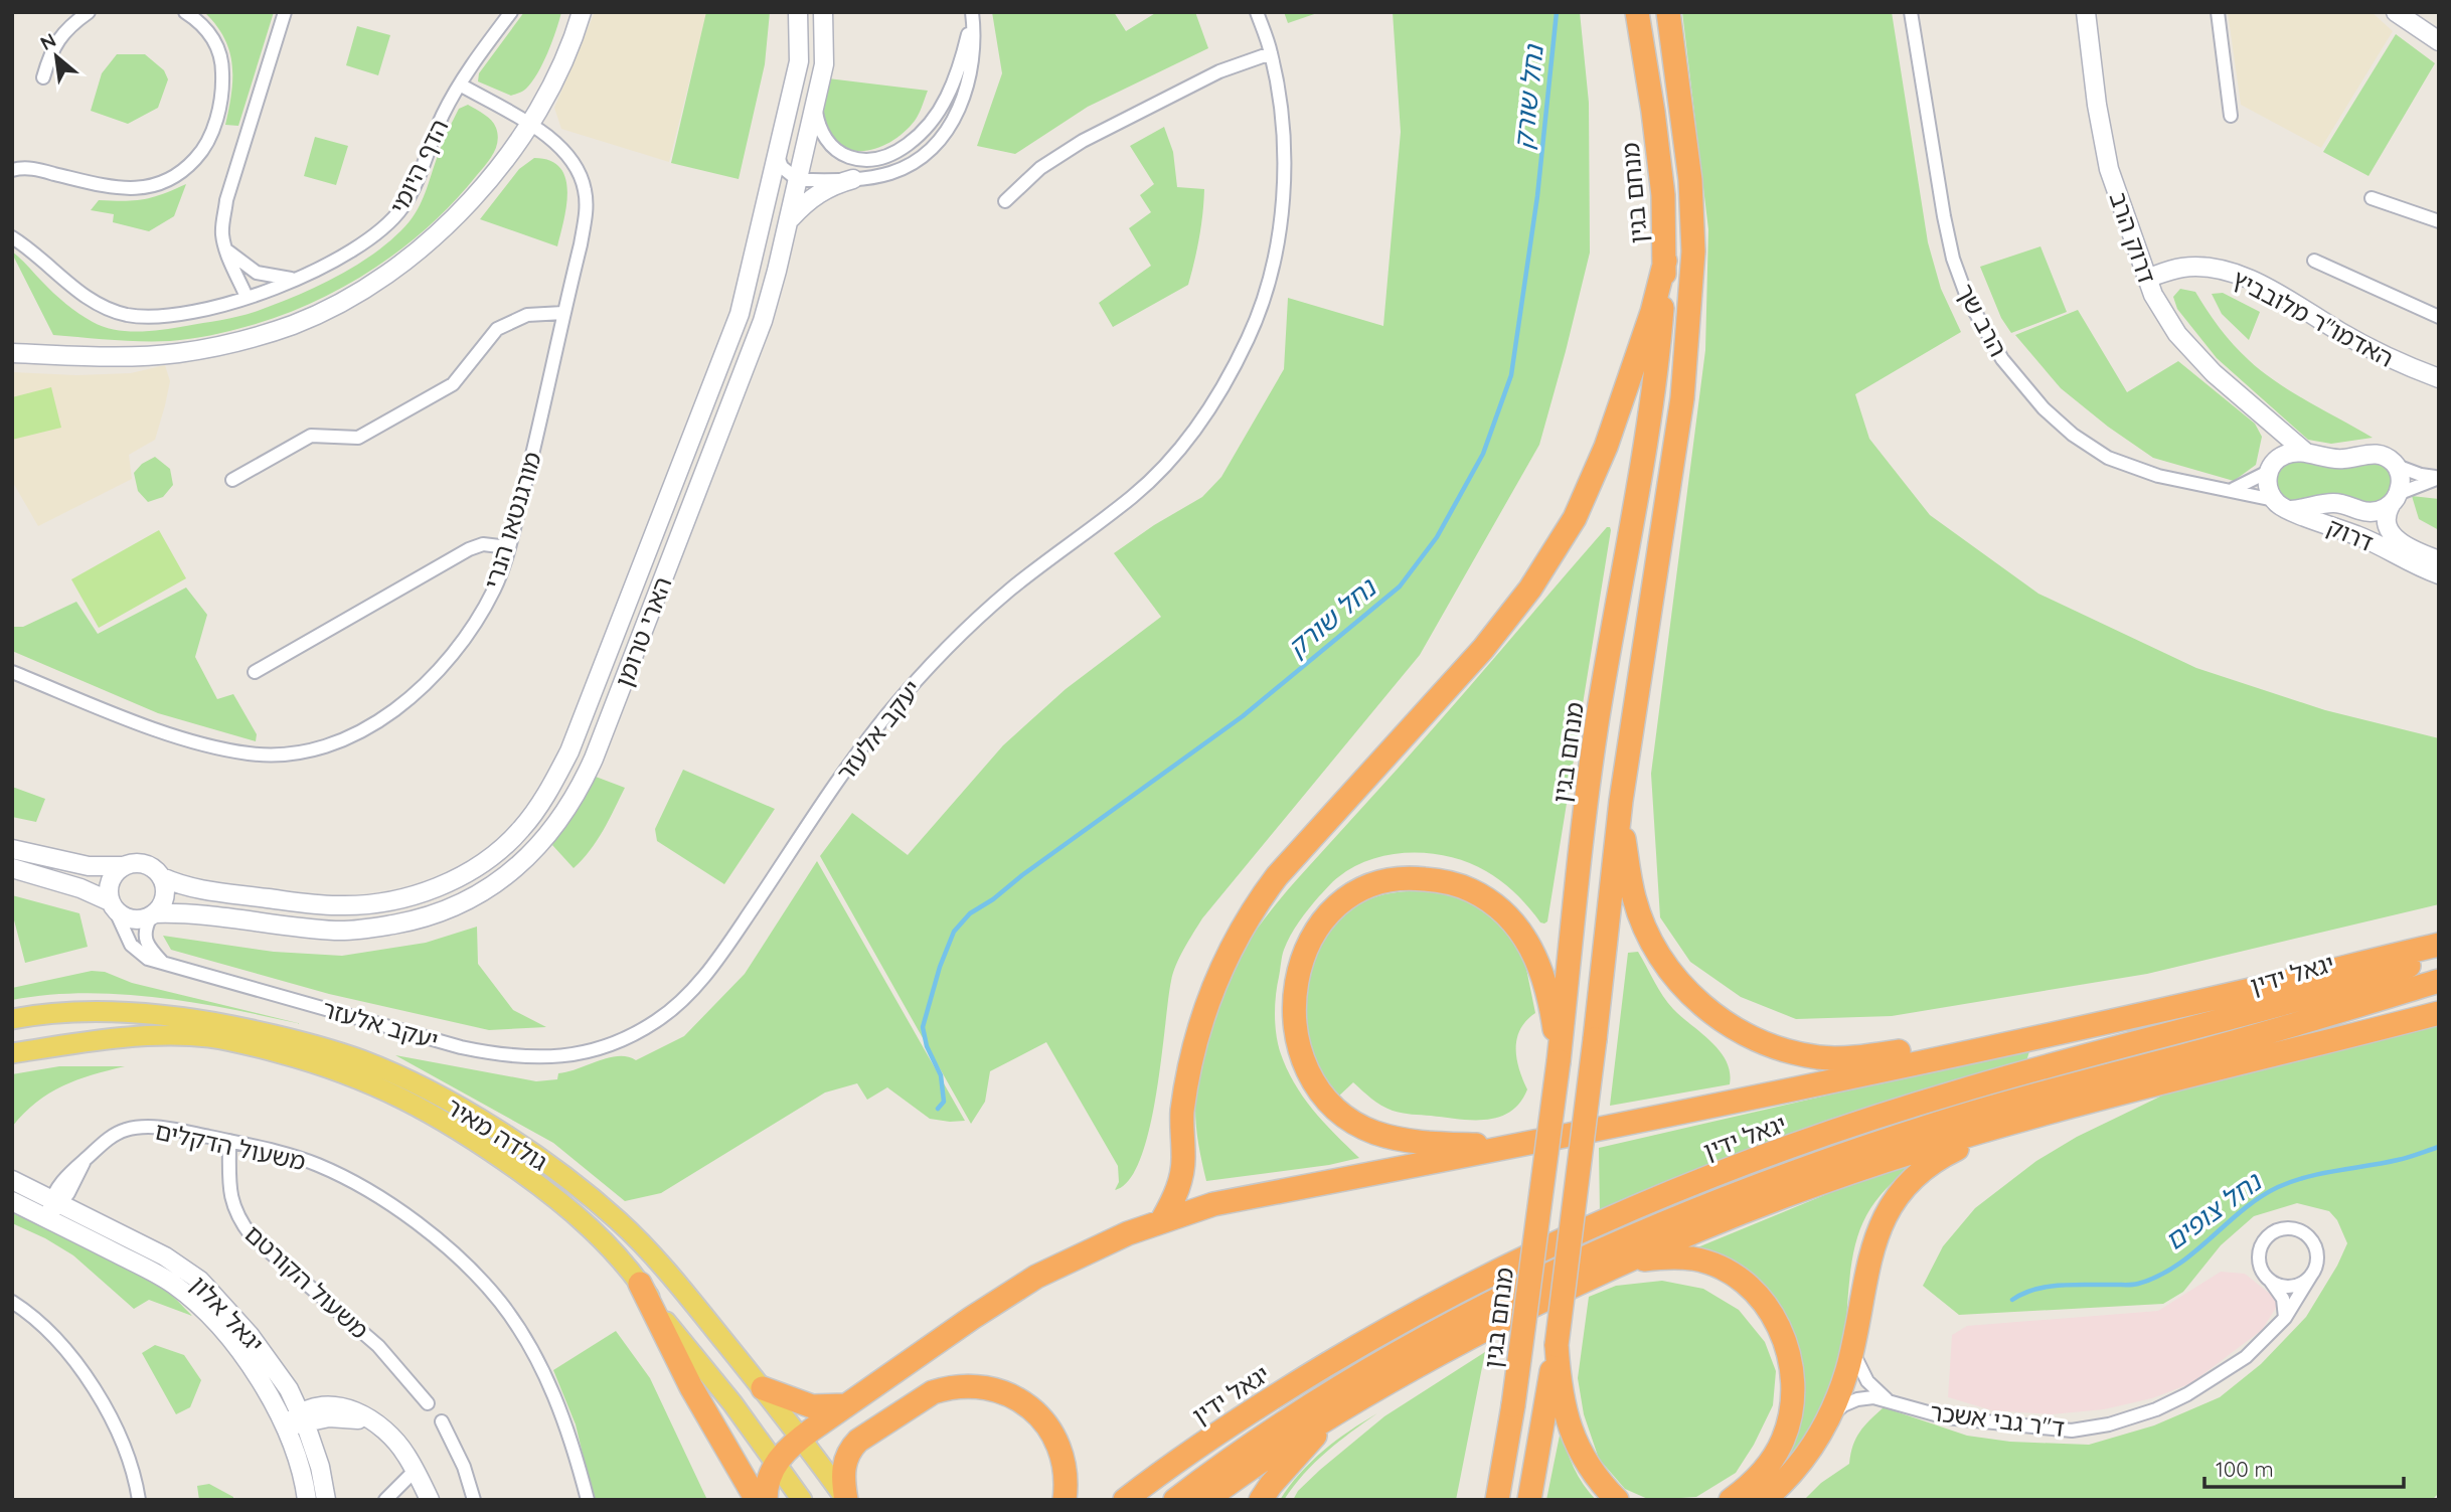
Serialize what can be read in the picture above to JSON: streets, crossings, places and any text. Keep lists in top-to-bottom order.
{
  "streets": {
    "highway": ["מנחם בגין", "יגאל ידין"],
    "main road": ["גולדה מאיר"],
    "street": [
      "הדף היומי",
      "דרוק הרב",
      "האדמו\"ר מלובביץ",
      "הרב שך",
      "מורגנטאו הנרי",
      "דרוק",
      "הארי טרומן",
      "יעקב אלעזר",
      "משעול הדקלים",
      "משעול הקורטם",
      "יגאל אלון",
      "ד\"ר גבי אשכר"
    ]
  },
  "crossings": [
    ["הדף היומי", "מורגנטאו הנרי"],
    ["דרוק הרב", "האדמו\"ר מלובביץ"],
    ["הרב שך", "דרוק"],
    ["הארי טרומן", "יעקב אלעזר"],
    ["משעול הדקלים", "משעול הקורטם"],
    ["משעול הדקלים", "יגאל אלון"]
  ],
  "water": ["נחל שורק", "נחל צופים"],
  "scale_bar": "100 m",
  "north": "top left"
}
